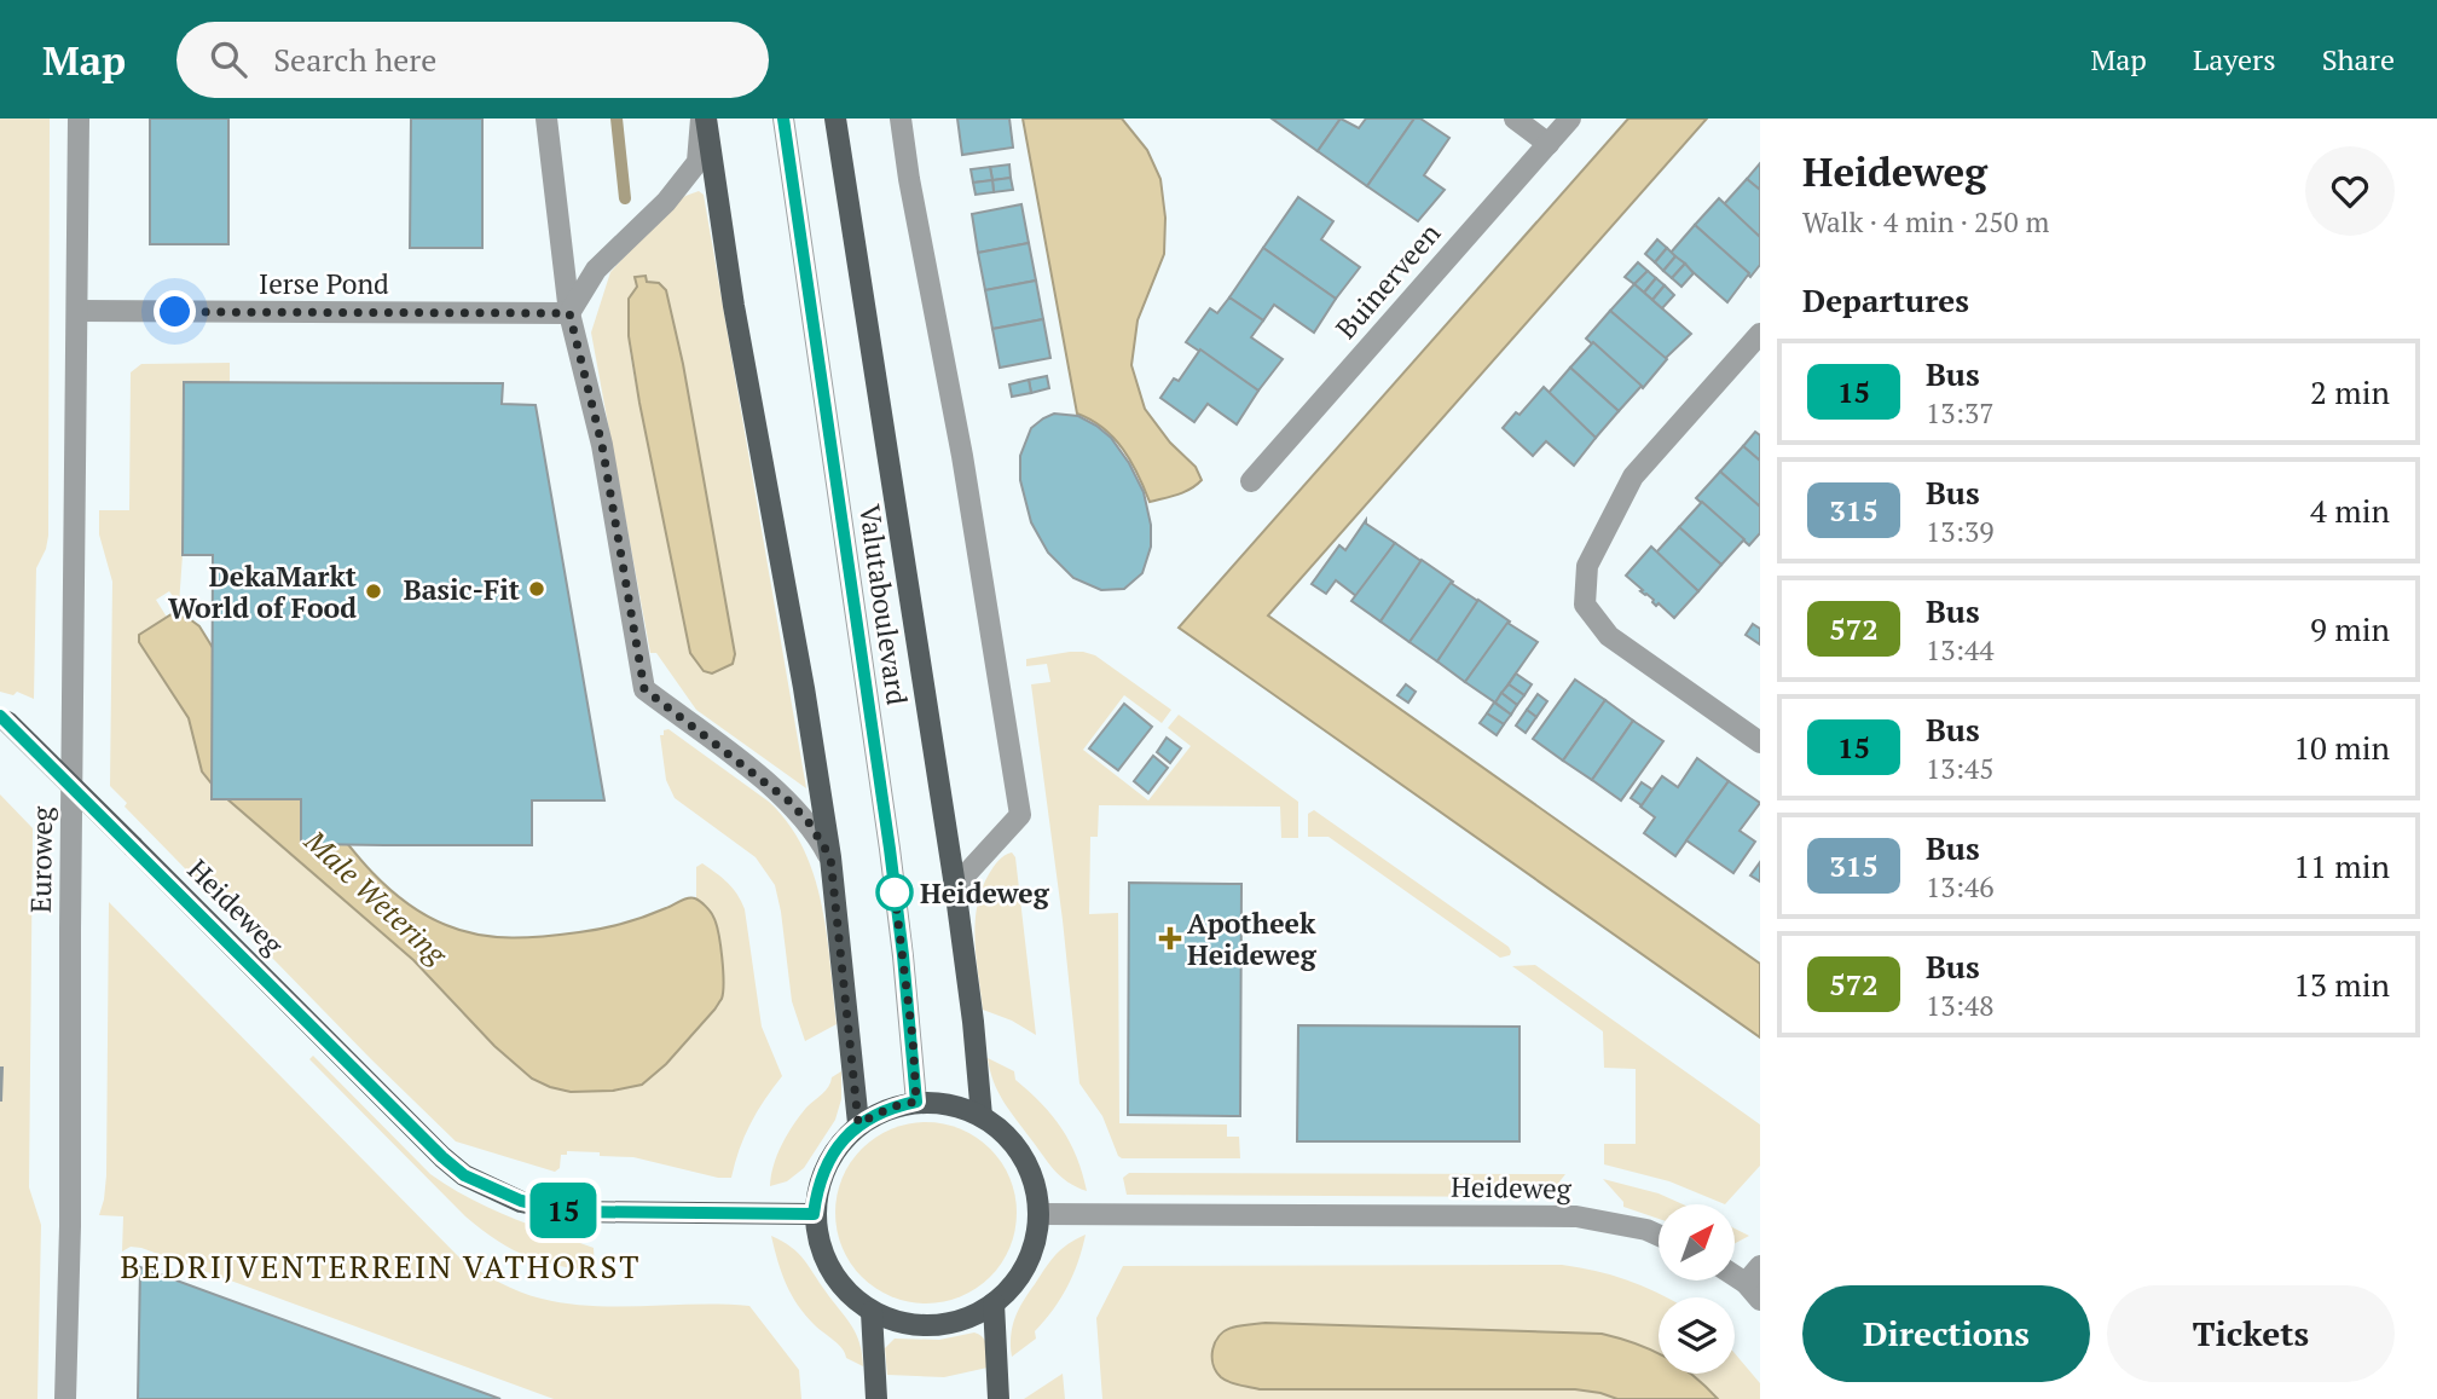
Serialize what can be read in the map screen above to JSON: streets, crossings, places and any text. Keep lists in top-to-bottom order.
{
  "streets": {
    "main road": ["Valutaboulevard", "Heideweg"],
    "street": ["Buinerveen", "Ierse Pond", "Euroweg"]
  },
  "crossings": [
    ["Ierse Pond", "Euroweg"],
    ["Valutaboulevard", "Heideweg"]
  ],
  "districts": ["BEDRIJVENTERREIN VATHORST"],
  "water": ["Male Wetering"],
  "places": {
    "other": ["Basic-Fit", "DekaMarkt World of Food", "Heideweg"],
    "health": ["Apotheek Heideweg"]
  },
  "lines": ["bus line 15"],
  "north": "top right",
  "page": {
    "header": "Map",
    "search": "Search here",
    "nav": ["Map", "Layers", "Share"],
    "on_map": "15",
    "heading": [
      ["Heideweg", "Walk · 4 min · 250 m"],
      "Departures"
    ],
    "list": [
      {
        "mark": "15",
        "name": "Bus",
        "note": "13:37",
        "value": "2 min"
      },
      {
        "mark": "315",
        "name": "Bus",
        "note": "13:39",
        "value": "4 min"
      },
      {
        "mark": "572",
        "name": "Bus",
        "note": "13:44",
        "value": "9 min"
      },
      {
        "mark": "15",
        "name": "Bus",
        "note": "13:45",
        "value": "10 min"
      },
      {
        "mark": "315",
        "name": "Bus",
        "note": "13:46",
        "value": "11 min"
      },
      {
        "mark": "572",
        "name": "Bus",
        "note": "13:48",
        "value": "13 min"
      }
    ],
    "buttons": ["Directions", "Tickets"]
  }
}
